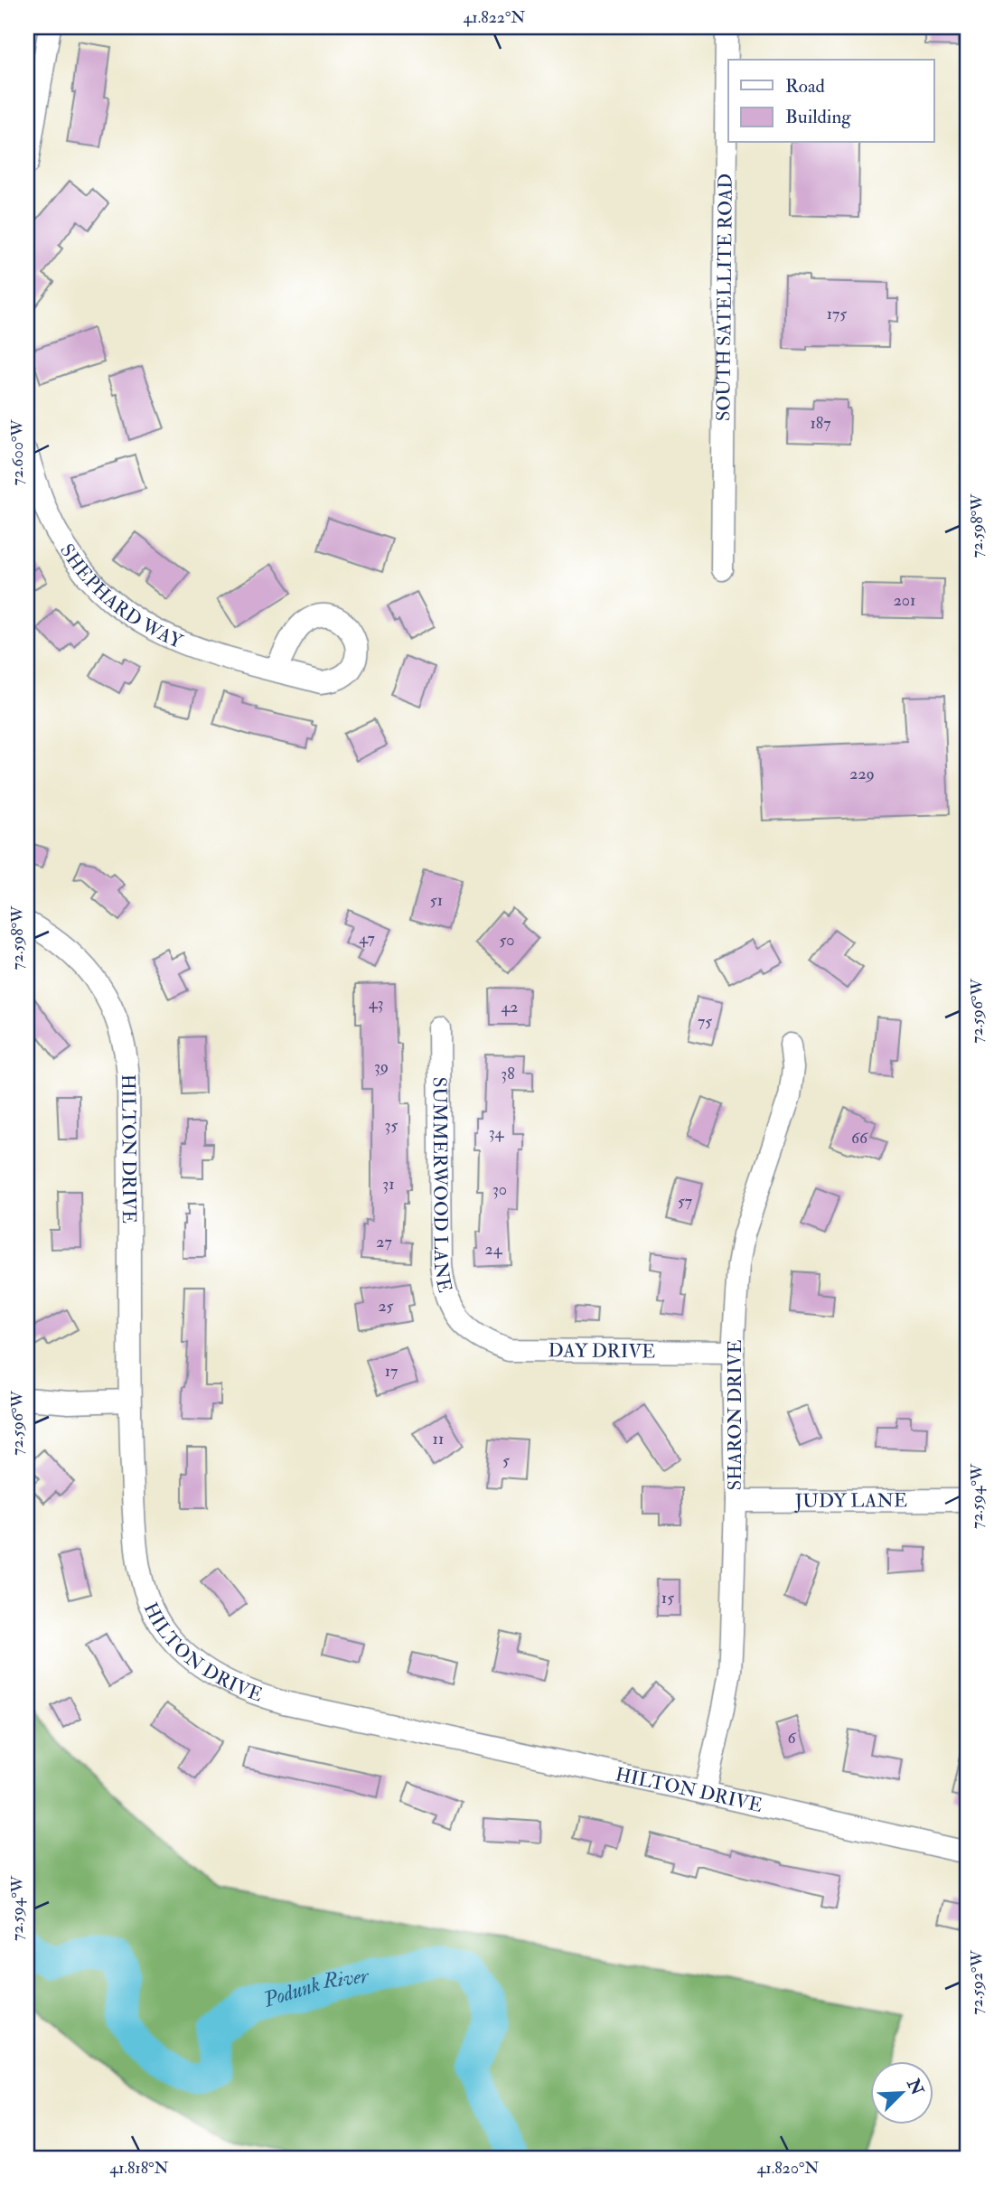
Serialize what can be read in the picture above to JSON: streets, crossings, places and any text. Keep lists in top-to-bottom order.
{
  "streets": {
    "street": [
      "SOUTH SATELLITE ROAD",
      "SHEPHARD WAY",
      "HILTON DRIVE",
      "SUMMERWOOD LANE",
      "DAY DRIVE",
      "SHARON DRIVE",
      "JUDY LANE"
    ]
  },
  "crossings": [
    ["HILTON DRIVE", "SHARON DRIVE"],
    ["SUMMERWOOD LANE", "DAY DRIVE"],
    ["DAY DRIVE", "SHARON DRIVE"],
    ["SHARON DRIVE", "JUDY LANE"]
  ],
  "water": ["Podunk River"],
  "house_numbers": [
    "175",
    "187",
    "201",
    "229",
    "51",
    "47",
    "50",
    "43",
    "42",
    "75",
    "39",
    "38",
    "35",
    "34",
    "66",
    "31",
    "30",
    "57",
    "27",
    "24",
    "25",
    "17",
    "11",
    "5",
    "15",
    "6"
  ],
  "legend": ["Road", "Building"],
  "north": "top right",
  "coordinates": [
    "41.822°N",
    "72.600°W",
    "72.598°W",
    "72.596°W",
    "72.594°W",
    "72.592°W",
    "41.818°N",
    "41.820°N"
  ]
}
